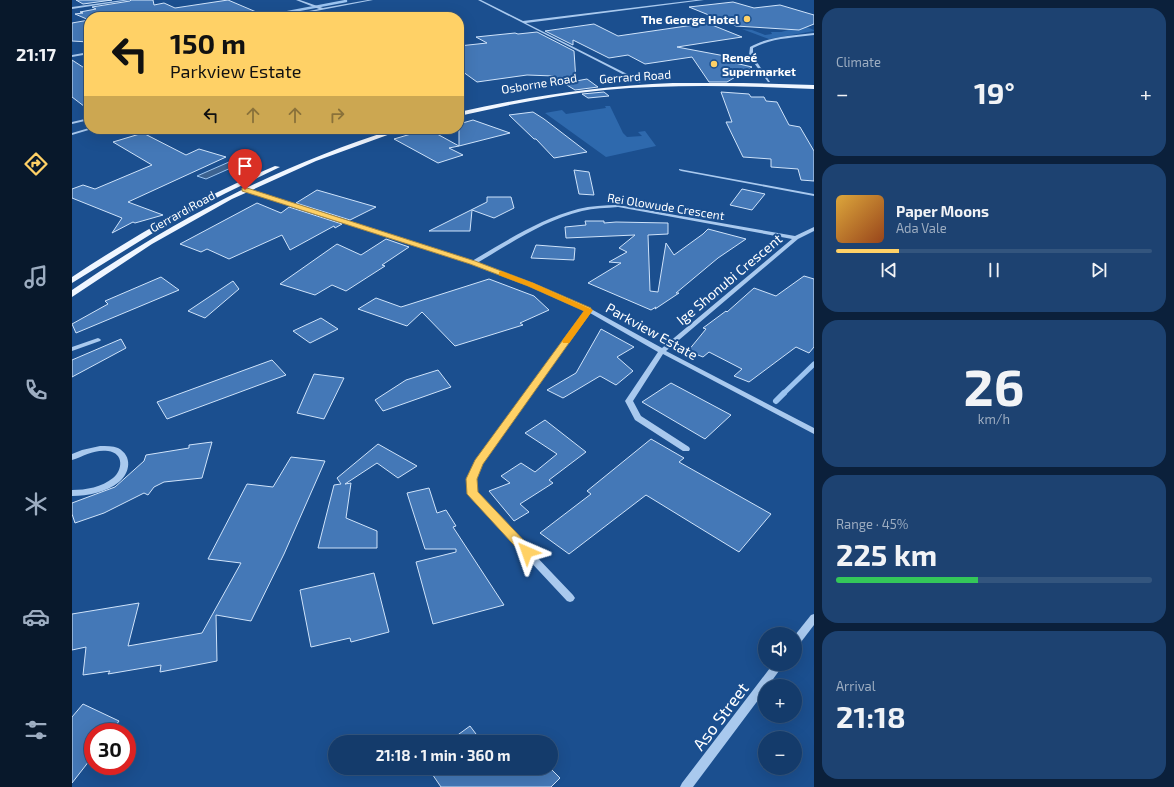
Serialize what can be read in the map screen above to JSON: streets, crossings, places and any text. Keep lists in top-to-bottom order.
{
  "streets": {
    "main road": ["Gerrard Road", "Osborne Road"],
    "street": [
      "Rei Olowude Crescent",
      "Ige Shonubi Crescent",
      "Parkview Estate",
      "Aso Street"
    ]
  },
  "crossings": [
    ["Gerrard Road", "Parkview Estate"],
    ["Rei Olowude Crescent", "Ige Shonubi Crescent"],
    ["Rei Olowude Crescent", "Parkview Estate"],
    ["Ige Shonubi Crescent", "Parkview Estate"]
  ],
  "places": ["The George Hotel", "Reneé Supermarket"],
  "page": {
    "tabs": "21:17",
    "tile": [
      "Climate",
      ["26", "km/h"],
      ["Range · 45%", "225 km"],
      ["Arrival", "21:18"]
    ],
    "turn": ["150 m", "Parkview Estate"],
    "heat": ["−", "19°", "+"],
    "song": ["Paper Moons", "Ada Vale"],
    "map_buttons": ["+", "−"],
    "limit": "30",
    "trip": "21:18 · 1 min · 360 m"
  }
}
